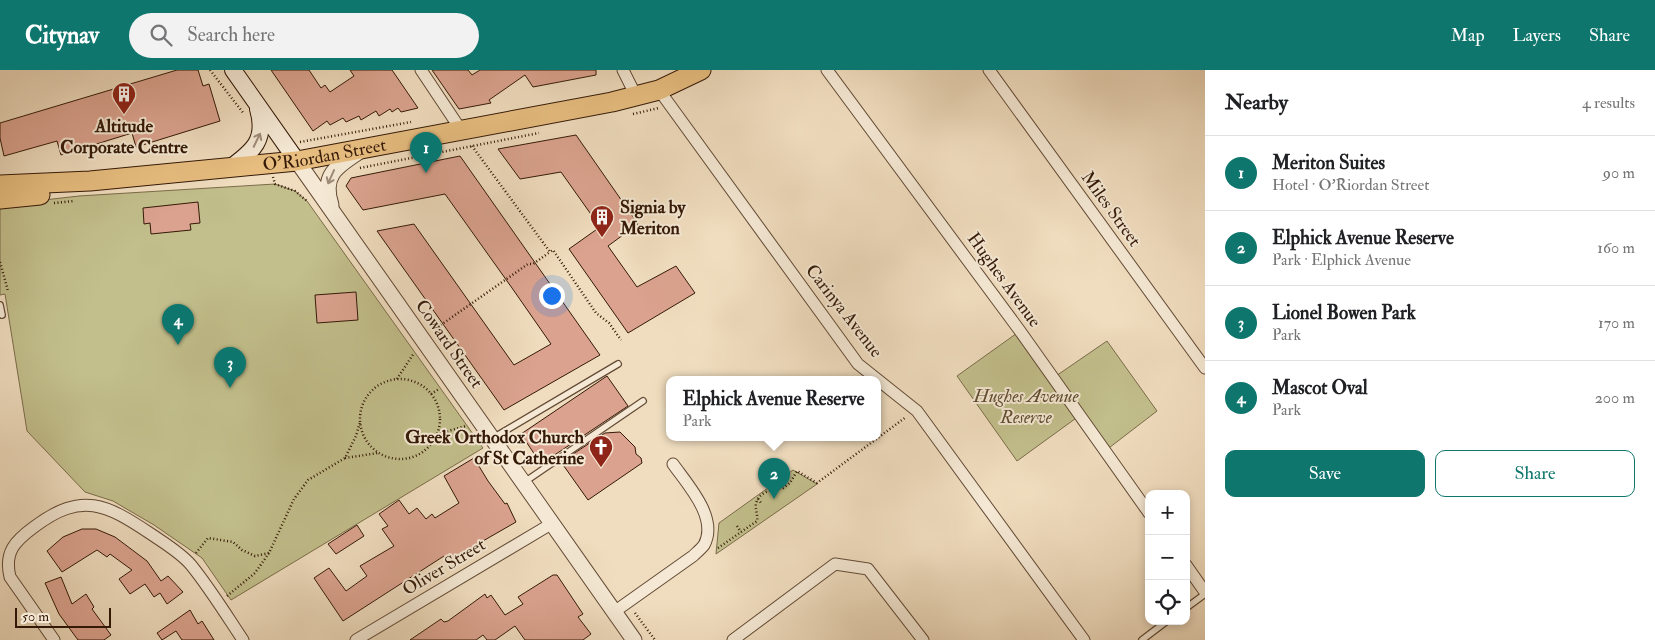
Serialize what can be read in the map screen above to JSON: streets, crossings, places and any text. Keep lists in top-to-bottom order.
{
  "streets": {
    "main road": ["O'Riordan Street", "Coward Street"],
    "street": [
      "Miles Street",
      "Hughes Avenue",
      "Carinya Avenue",
      "Oliver Street"
    ]
  },
  "crossings": [
    ["O'Riordan Street", "Carinya Avenue"],
    ["O'Riordan Street", "Coward Street"],
    ["Coward Street", "Oliver Street"]
  ],
  "parks": ["Hughes Avenue Reserve"],
  "places": {
    "building": ["Altitude Corporate Centre", "Signia by Meriton"],
    "church": ["Greek Orthodox Church of St Catherine"]
  },
  "scale_bar": "50 m",
  "page": {
    "header": "Citynav",
    "search": "Search here",
    "nav": ["Map", "Layers", "Share"],
    "heading": ["Nearby", "4 results"],
    "pins": [
      "1",
      "4",
      "3",
      "2"
    ],
    "list": [
      {
        "mark": "1",
        "name": "Meriton Suites",
        "note": "Hotel · O'Riordan Street",
        "value": "90 m"
      },
      {
        "mark": "2",
        "name": "Elphick Avenue Reserve",
        "note": "Park · Elphick Avenue",
        "value": "160 m"
      },
      {
        "mark": "3",
        "name": "Lionel Bowen Park",
        "note": "Park",
        "value": "170 m"
      },
      {
        "mark": "4",
        "name": "Mascot Oval",
        "note": "Park",
        "value": "200 m"
      }
    ],
    "popup": ["Elphick Avenue Reserve", "Park"],
    "buttons": ["Save", "Share"],
    "map_buttons": ["+", "−"],
    "scale": "50 m"
  }
}
